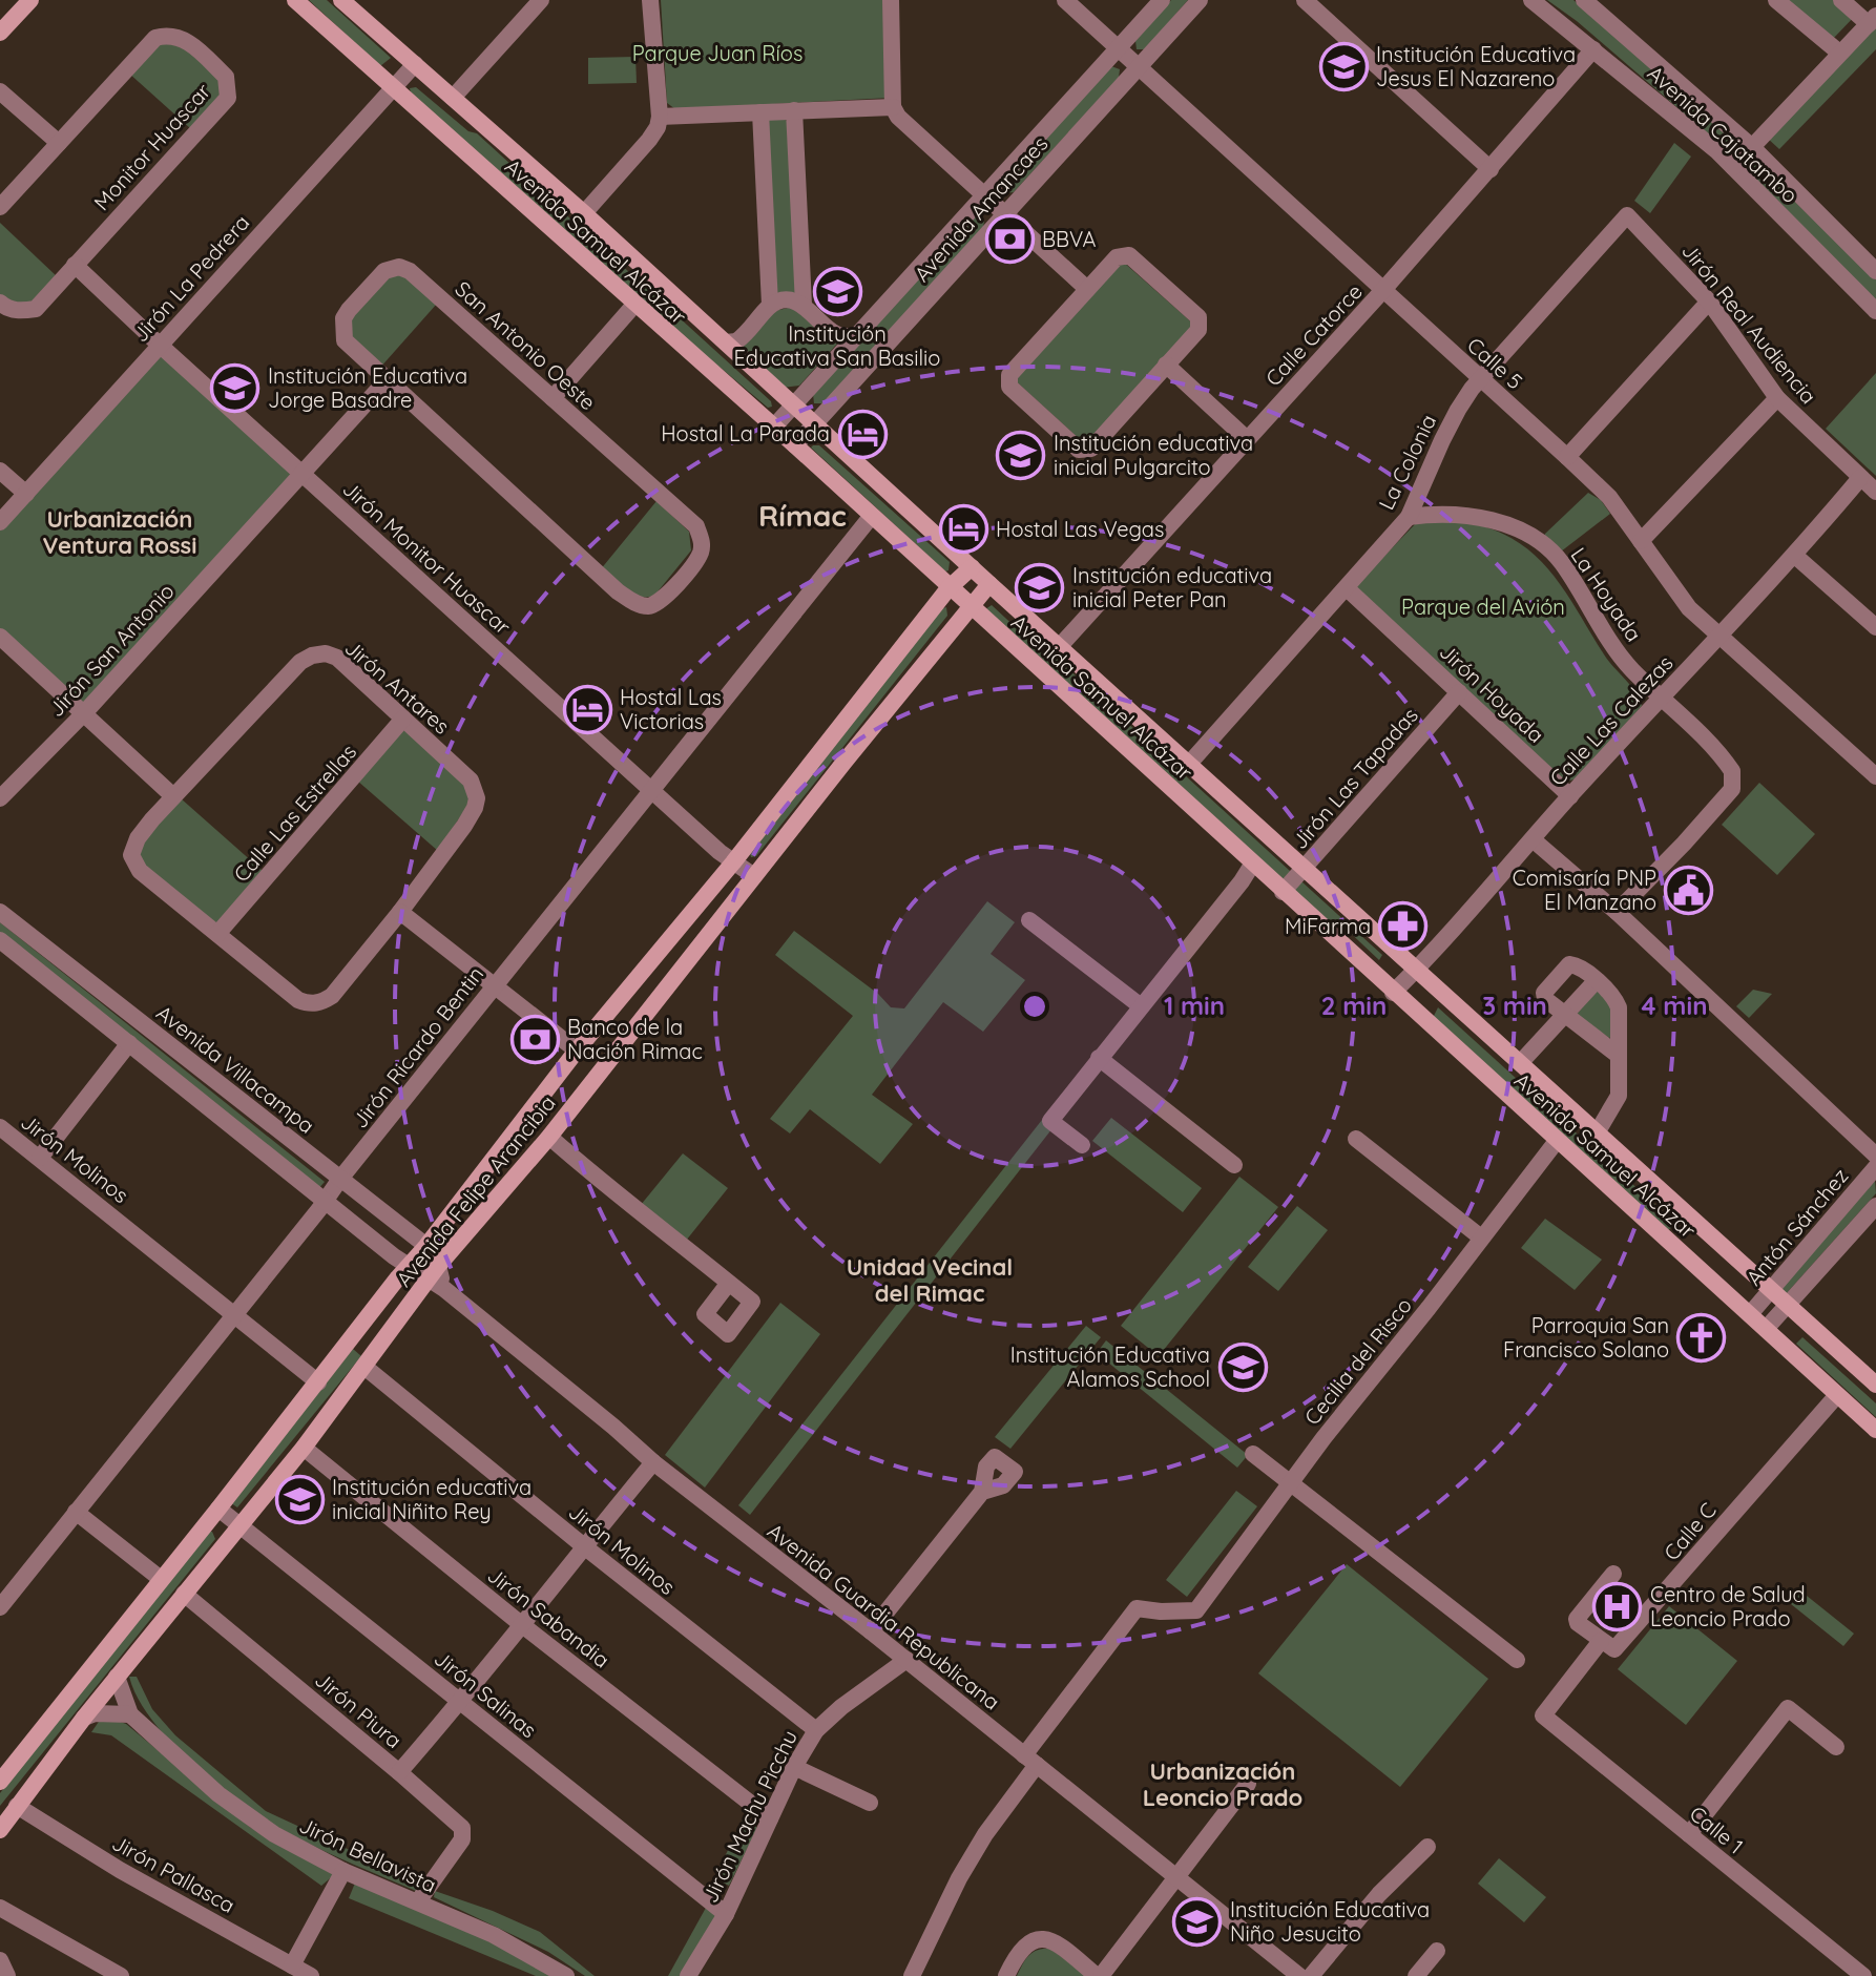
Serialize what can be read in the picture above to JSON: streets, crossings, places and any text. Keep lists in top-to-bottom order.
{
  "streets": {
    "main road": ["Avenida Samuel Alcázar", "Avenida Felipe Arancibia"],
    "street": [
      "Avenida Cajatambo",
      "Monitor Huascar",
      "Avenida Amancaes",
      "Jirón La Pedrera",
      "Jirón Real Audiencia",
      "Calle Catorce",
      "San Antonio Oeste",
      "Calle 5",
      "La Colonia",
      "Jirón Monitor Huascar",
      "La Hoyada",
      "Jirón San Antonio",
      "Jirón Antares",
      "Jirón Hoyada",
      "Calle Las Calezas",
      "Jirón Las Tapadas",
      "Calle Las Estrellas",
      "Jirón Ricardo Bentin",
      "Avenida Villacampa",
      "Jirón Molinos",
      "Antón Sánchez",
      "Cecilia del Risco",
      "Calle C",
      "Avenida Guardia Republicana",
      "Jirón Sabandia",
      "Jirón Salinas",
      "Jirón Piura",
      "Jirón Machu Picchu",
      "Calle 1",
      "Jirón Bellavista",
      "Jirón Pallasca"
    ]
  },
  "crossings": [
    ["Avenida Cajatambo", "Calle Catorce"],
    ["Monitor Huascar", "Jirón Monitor Huascar"],
    ["Avenida Amancaes", "Avenida Samuel Alcázar"],
    ["Avenida Amancaes", "Calle 5"],
    ["Avenida Samuel Alcázar", "Jirón La Pedrera"],
    ["Avenida Samuel Alcázar", "Calle Catorce"],
    ["Avenida Samuel Alcázar", "La Colonia"],
    ["Avenida Samuel Alcázar", "Calle Las Calezas"],
    ["Avenida Samuel Alcázar", "Jirón Las Tapadas"],
    ["Avenida Samuel Alcázar", "Jirón Ricardo Bentin"],
    ["Avenida Samuel Alcázar", "Avenida Felipe Arancibia"],
    ["Avenida Samuel Alcázar", "Antón Sánchez"],
    ["Avenida Samuel Alcázar", "Cecilia del Risco"],
    ["Avenida Samuel Alcázar", "Calle C"],
    ["Jirón La Pedrera", "Jirón Monitor Huascar"],
    ["Jirón Real Audiencia", "La Colonia"],
    ["Jirón Real Audiencia", "Calle Las Calezas"],
    ["Calle Catorce", "Calle 5"],
    ["San Antonio Oeste", "Jirón San Antonio"],
    ["Calle 5", "La Colonia"],
    ["Calle 5", "Calle Las Calezas"],
    ["La Colonia", "La Hoyada"],
    ["La Colonia", "Jirón Hoyada"],
    ["Jirón Monitor Huascar", "Jirón San Antonio"],
    ["Jirón Monitor Huascar", "Jirón Ricardo Bentin"],
    ["Jirón Monitor Huascar", "Avenida Felipe Arancibia"],
    ["La Hoyada", "Calle Las Calezas"],
    ["Jirón Antares", "Calle Las Estrellas"],
    ["Jirón Hoyada", "Calle Las Calezas"],
    ["Jirón Hoyada", "Jirón Las Tapadas"],
    ["Jirón Ricardo Bentin", "Avenida Villacampa"],
    ["Jirón Ricardo Bentin", "Jirón Molinos"],
    ["Avenida Villacampa", "Avenida Felipe Arancibia"],
    ["Avenida Villacampa", "Avenida Guardia Republicana"],
    ["Jirón Molinos", "Avenida Felipe Arancibia"],
    ["Jirón Molinos", "Jirón Machu Picchu"],
    ["Avenida Felipe Arancibia", "Avenida Guardia Republicana"],
    ["Avenida Felipe Arancibia", "Jirón Sabandia"],
    ["Avenida Felipe Arancibia", "Jirón Salinas"],
    ["Avenida Felipe Arancibia", "Jirón Piura"],
    ["Avenida Felipe Arancibia", "Jirón Bellavista"],
    ["Avenida Felipe Arancibia", "Jirón Pallasca"],
    ["Cecilia del Risco", "Avenida Guardia Republicana"],
    ["Calle C", "Calle 1"],
    ["Avenida Guardia Republicana", "Jirón Machu Picchu"],
    ["Jirón Sabandia", "Jirón Machu Picchu"],
    ["Jirón Salinas", "Jirón Machu Picchu"],
    ["Jirón Piura", "Jirón Bellavista"]
  ],
  "districts": [
    "Rímac",
    "Urbanización Ventura Rossi",
    "Unidad Vecinal del Rimac",
    "Urbanización Leoncio Prado"
  ],
  "parks": ["Parque Juan Ríos", "Parque del Avión"],
  "places": {
    "school or university": [
      "Institución Educativa Jesus El Nazareno",
      "Institución Educativa San Basilio",
      "Institución Educativa Jorge Basadre",
      "Institución educativa inicial Pulgarcito",
      "Institución educativa inicial Peter Pan",
      "Institución Educativa Alamos School",
      "Institución educativa inicial Niñito Rey",
      "Institución Educativa Niño Jesucito"
    ],
    "bank": ["BBVA", "Banco de la Nación Rimac"],
    "hotel": ["Hostal La Parada", "Hostal Las Vegas", "Hostal Las Victorias"],
    "public building": ["Comisaría PNP El Manzano"],
    "pharmacy": ["MiFarma"],
    "church": ["Parroquia San Francisco Solano"],
    "hospital": ["Centro de Salud Leoncio Prado"]
  },
  "rings": [
    "1 min",
    "2 min",
    "3 min",
    "4 min"
  ]
}
